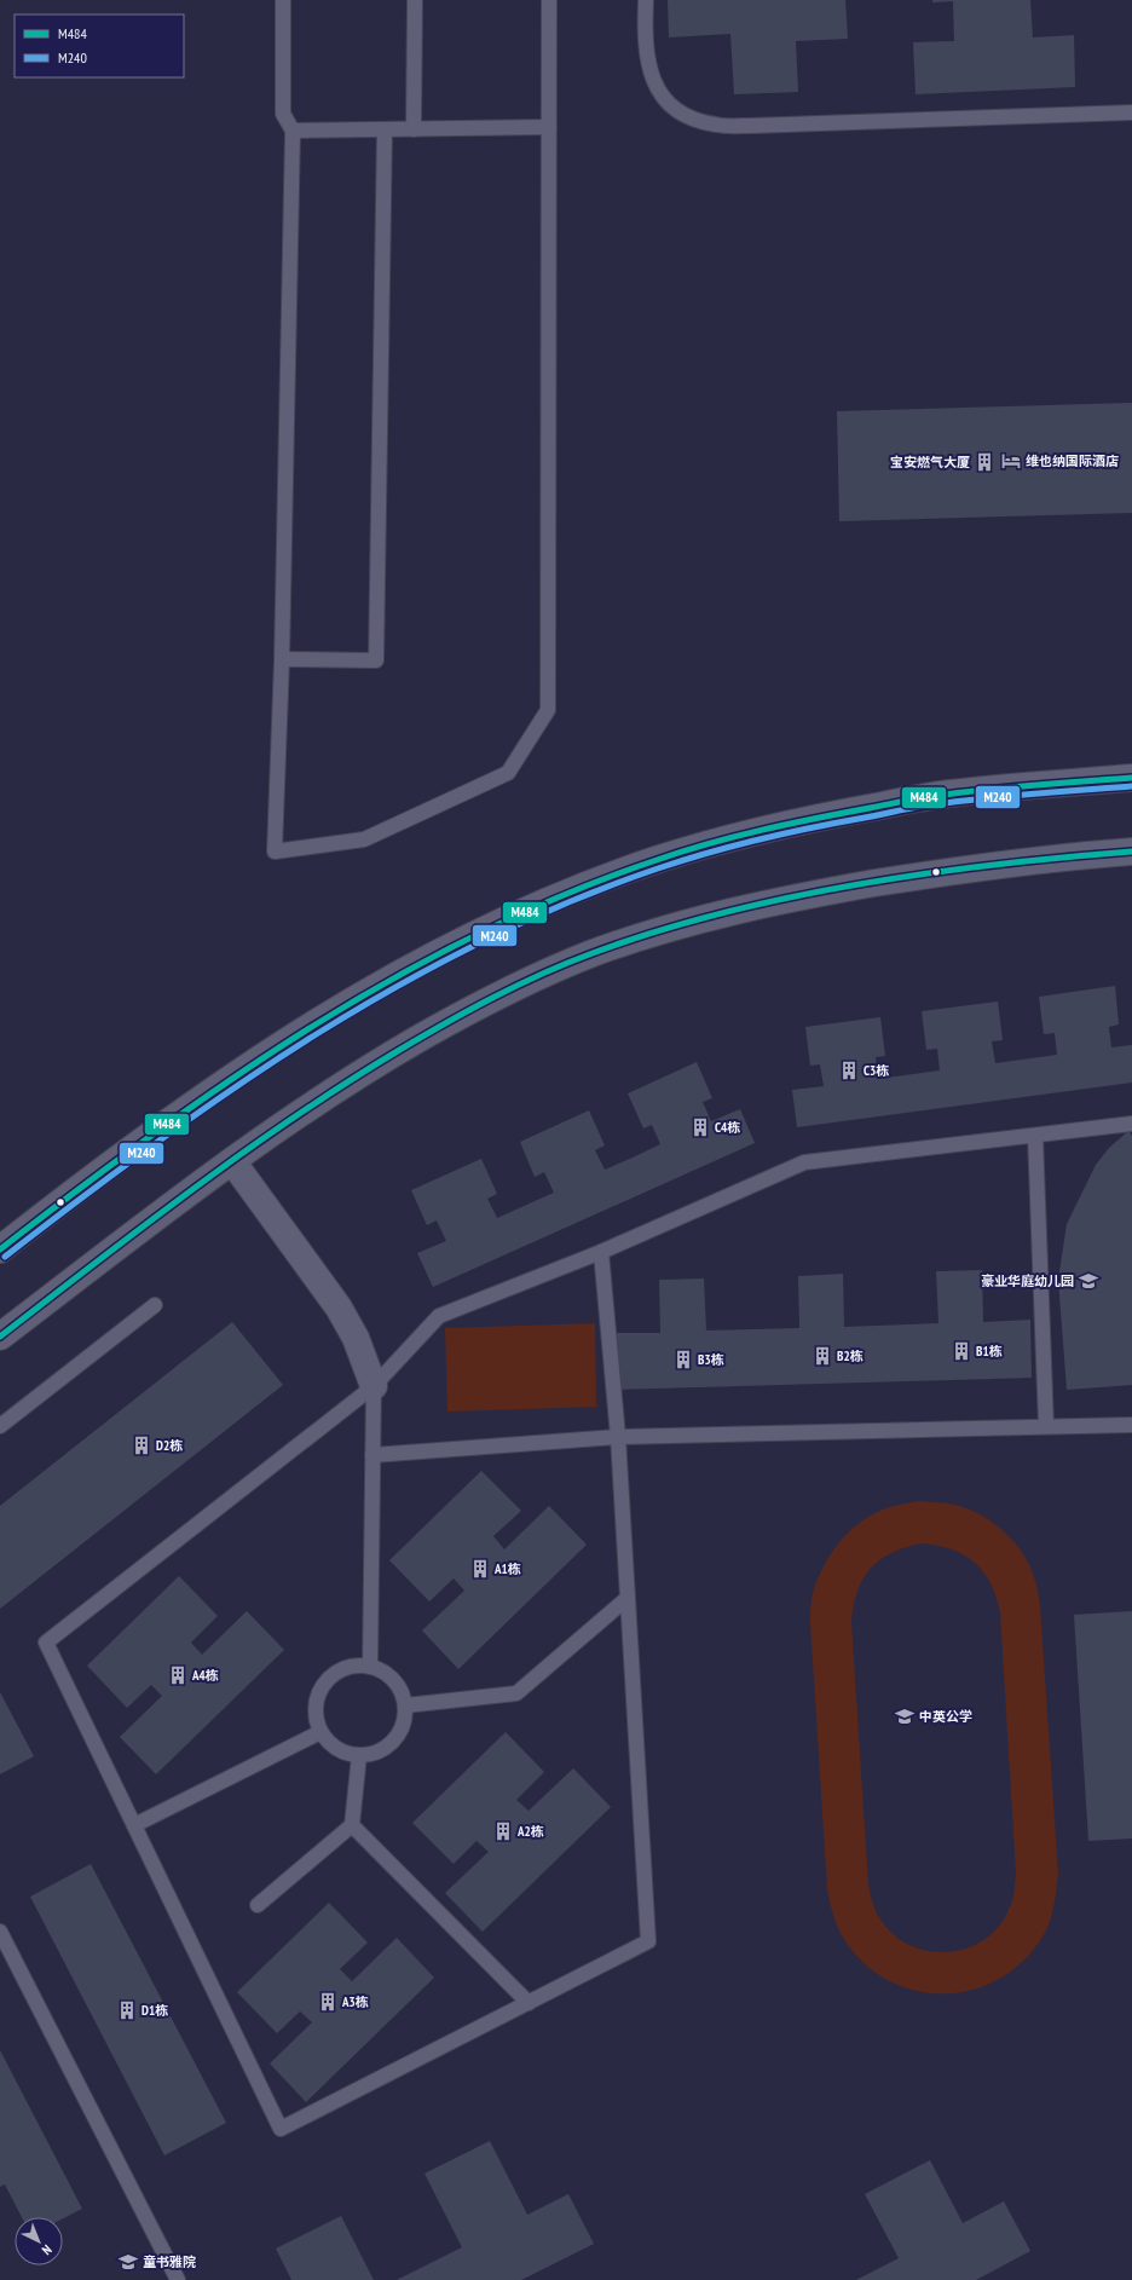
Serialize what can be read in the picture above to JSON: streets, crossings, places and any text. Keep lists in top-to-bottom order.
{
  "places": {
    "hotel": ["维也纳国际酒店"],
    "building": [
      "宝安燃气大厦",
      "C3栋",
      "C4栋",
      "B1栋",
      "B2栋",
      "B3栋",
      "D2栋",
      "A1栋",
      "A4栋",
      "A2栋",
      "A3栋",
      "D1栋"
    ],
    "school or university": ["豪业华庭幼儿园", "中英公学", "童书雅院"]
  },
  "lines": ["transit line M484", "transit line M240"],
  "legend": ["M484", "M240"],
  "north": "bottom right"
}
